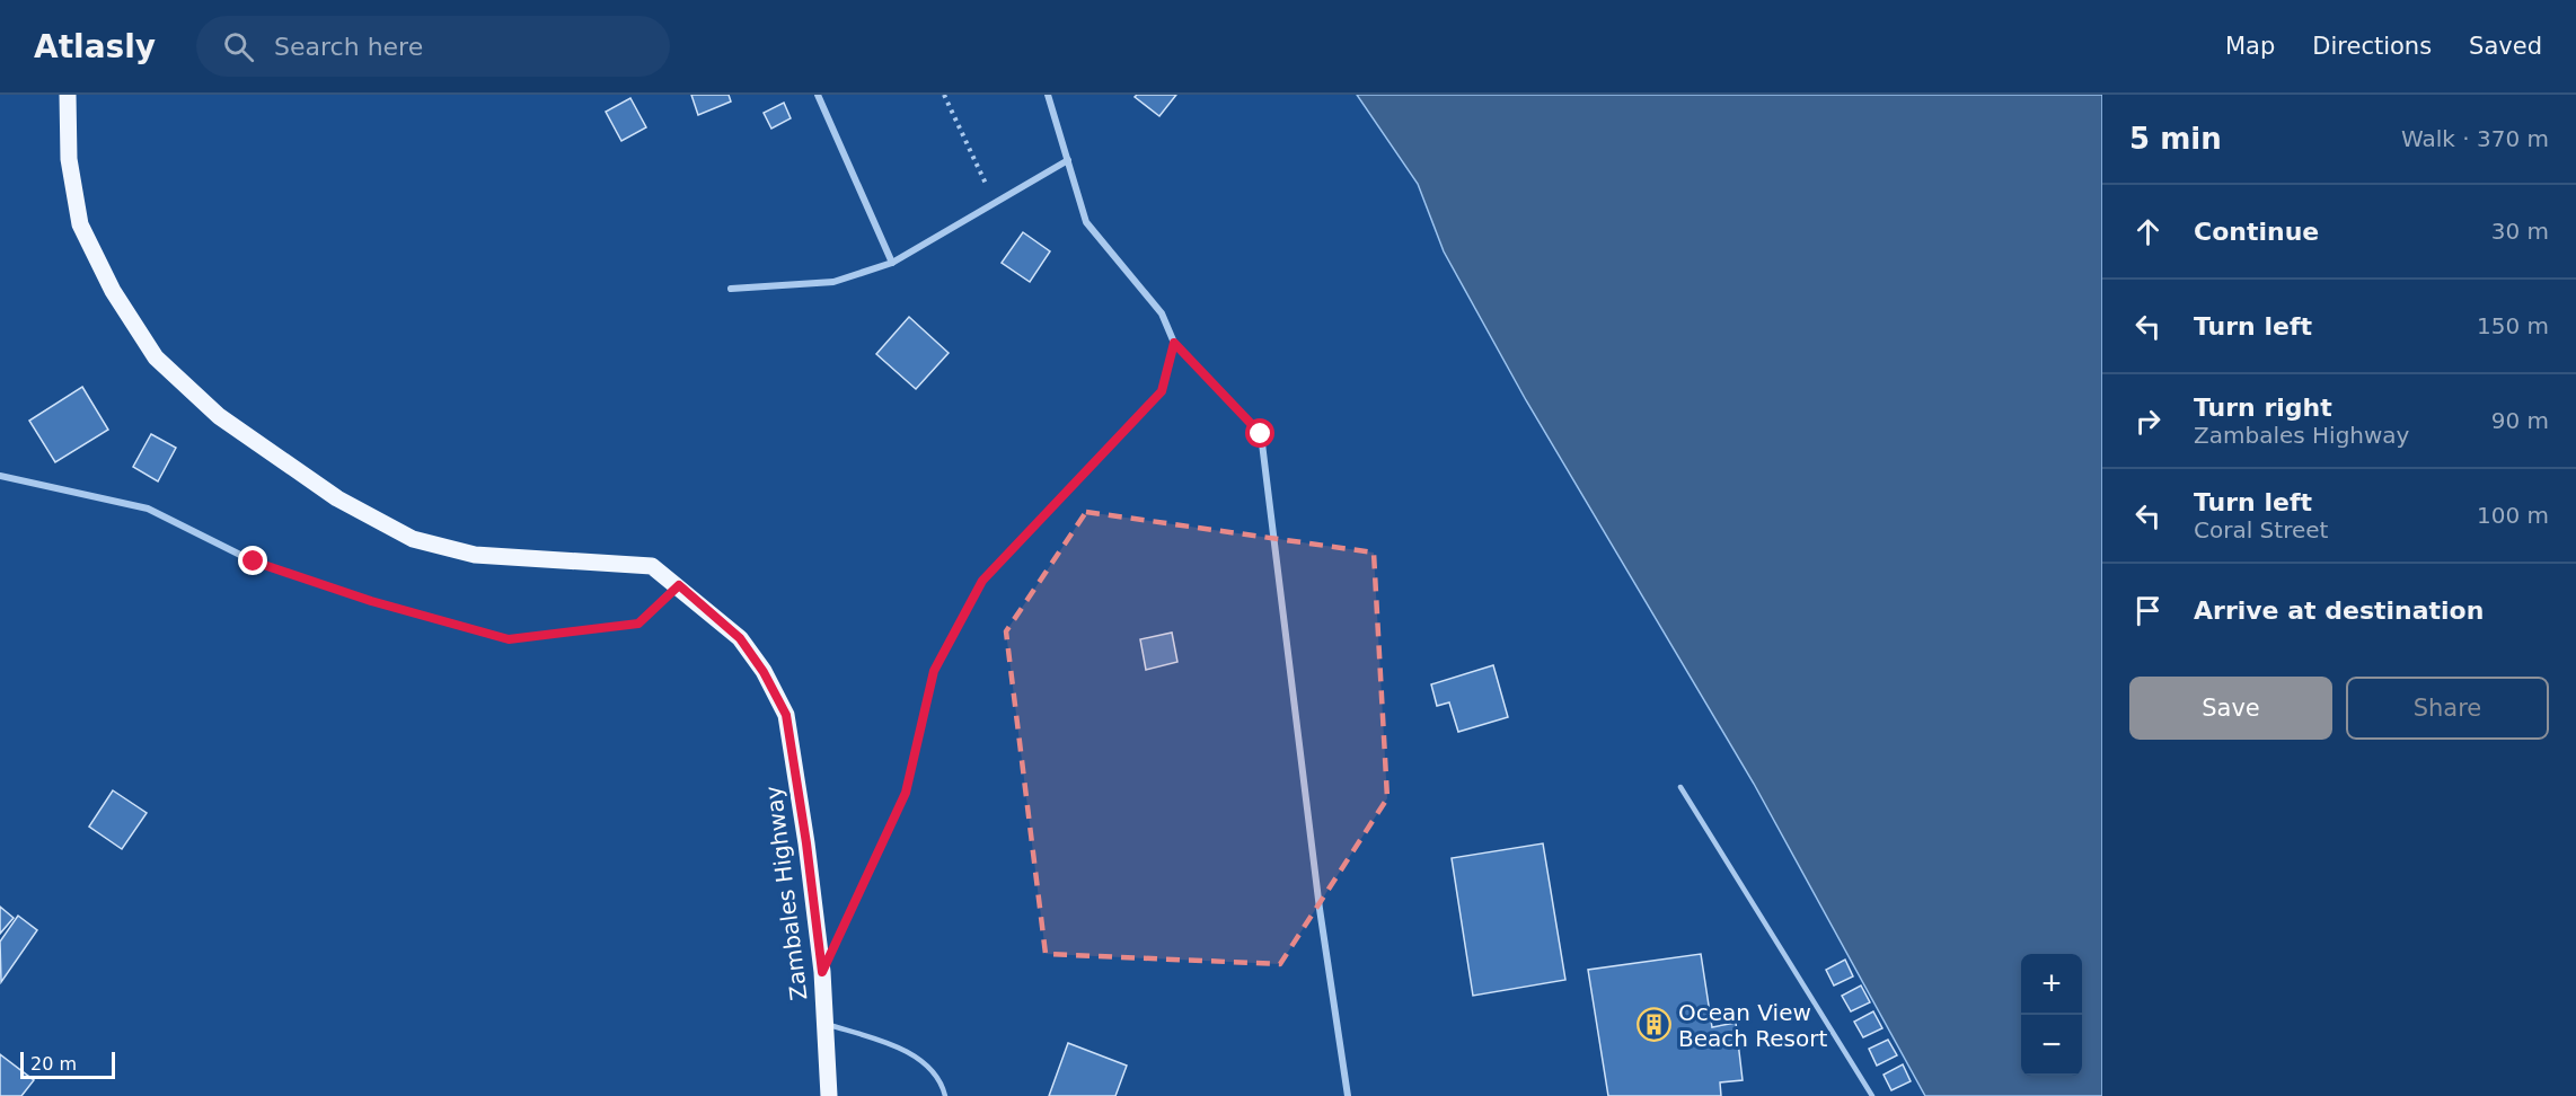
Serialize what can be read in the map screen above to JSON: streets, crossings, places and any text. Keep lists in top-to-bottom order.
{
  "streets": {
    "main road": ["Zambales Highway"]
  },
  "places": {
    "building": ["Ocean View Beach Resort"]
  },
  "scale_bar": "20 m",
  "page": {
    "header": "Atlasly",
    "search": "Search here",
    "nav": ["Map", "Directions", "Saved"],
    "heading": ["5 min", "Walk · 370 m"],
    "list": [
      ["Continue", "30 m"],
      ["Turn left", "150 m"],
      ["Turn right", "Zambales Highway", "90 m"],
      ["Turn left", "Coral Street", "100 m"],
      "Arrive at destination"
    ],
    "buttons": ["Save", "Share"],
    "map_buttons": ["+", "−"],
    "scale": "20 m"
  }
}
